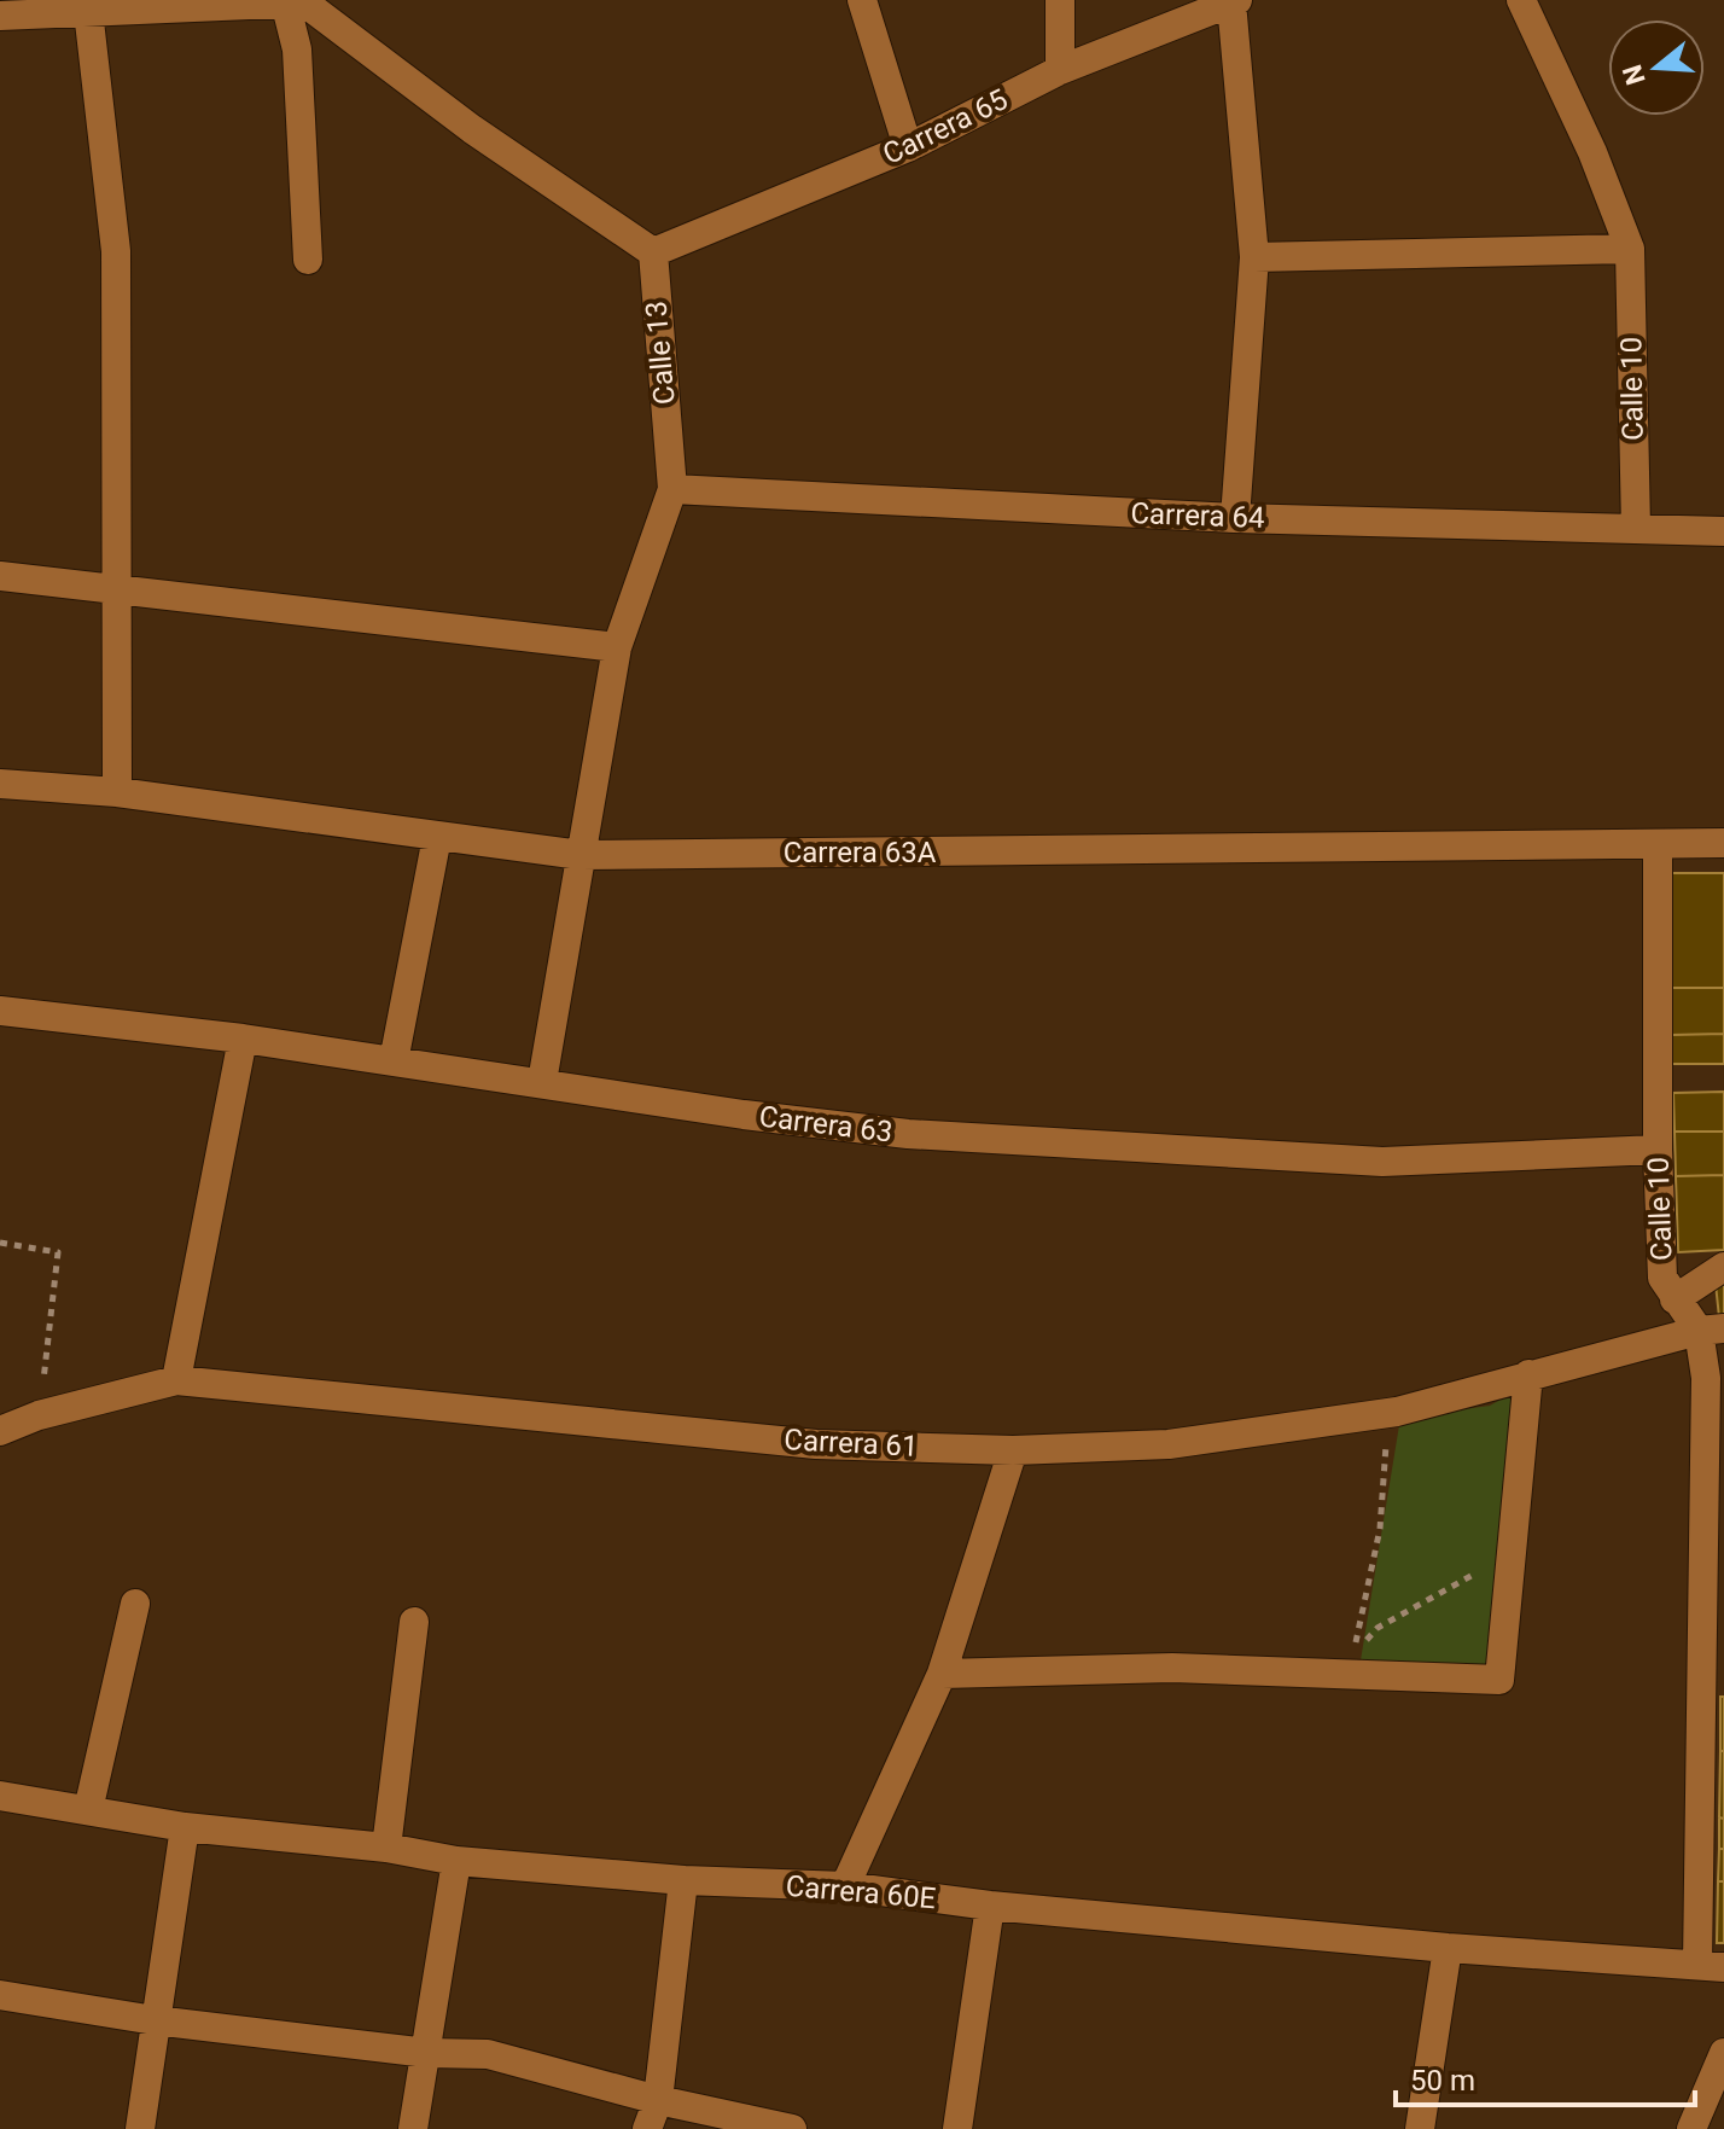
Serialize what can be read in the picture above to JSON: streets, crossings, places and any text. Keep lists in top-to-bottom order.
{
  "streets": {
    "street": [
      "Carrera 65",
      "Calle 13",
      "Calle 10",
      "Carrera 64",
      "Carrera 63A",
      "Carrera 63",
      "Carrera 61",
      "Carrera 60E"
    ]
  },
  "crossings": [
    ["Carrera 65", "Calle 13"],
    ["Calle 13", "Carrera 64"],
    ["Calle 13", "Carrera 63A"],
    ["Calle 13", "Carrera 63"],
    ["Calle 10", "Carrera 64"],
    ["Calle 10", "Carrera 63A"],
    ["Calle 10", "Carrera 63"],
    ["Calle 10", "Carrera 61"],
    ["Calle 10", "Carrera 60E"]
  ],
  "scale_bar": "50 m",
  "north": "left"
}
